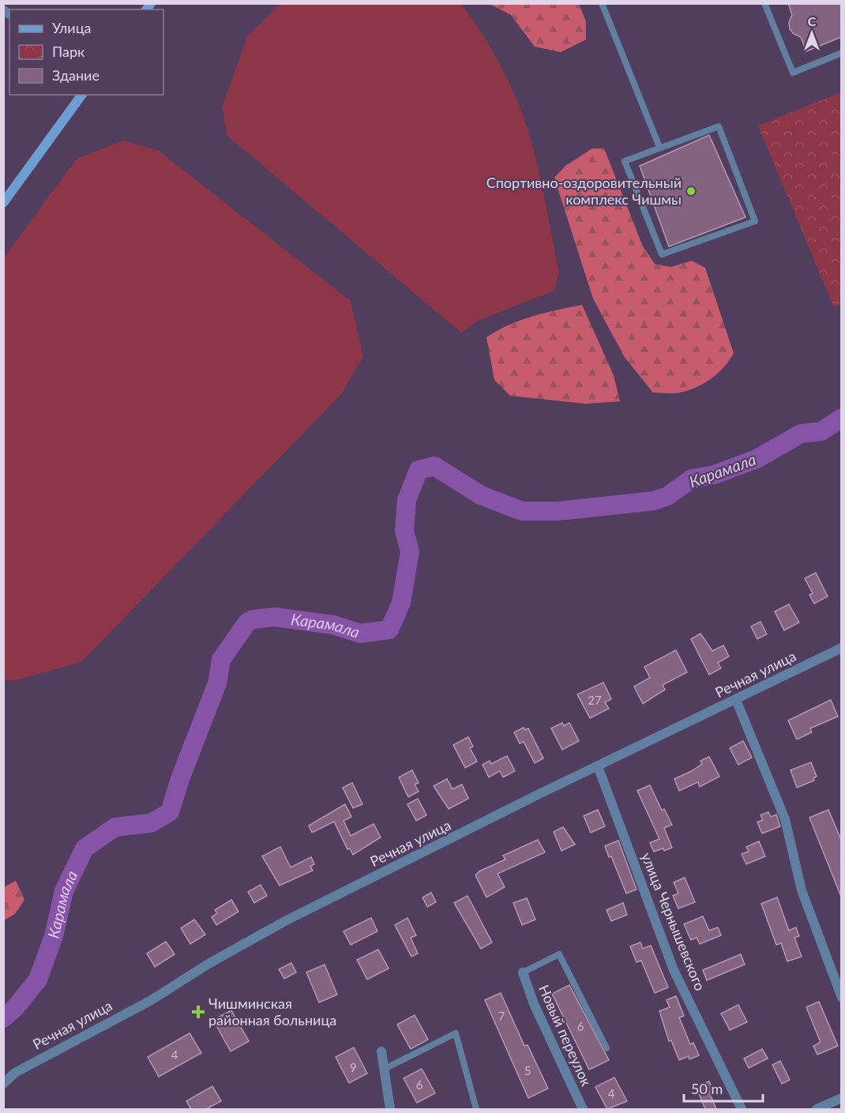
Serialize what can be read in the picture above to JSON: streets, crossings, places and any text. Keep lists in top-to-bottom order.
{
  "streets": {
    "street": ["Речная улица", "улица Чернышевского", "Новый переулок"]
  },
  "crossings": [
    ["Речная улица", "улица Чернышевского"]
  ],
  "water": ["Карамала"],
  "places": {
    "other": ["Спортивно-оздоровительный комплекс Чишмы"],
    "health": ["Чишминская районная больница"]
  },
  "house_numbers": [
    "27",
    "7",
    "6",
    "4",
    "9",
    "5",
    "6",
    "4"
  ],
  "legend": ["Улица", "Парк", "Здание"],
  "scale_bar": "50 m",
  "north": "top"
}
